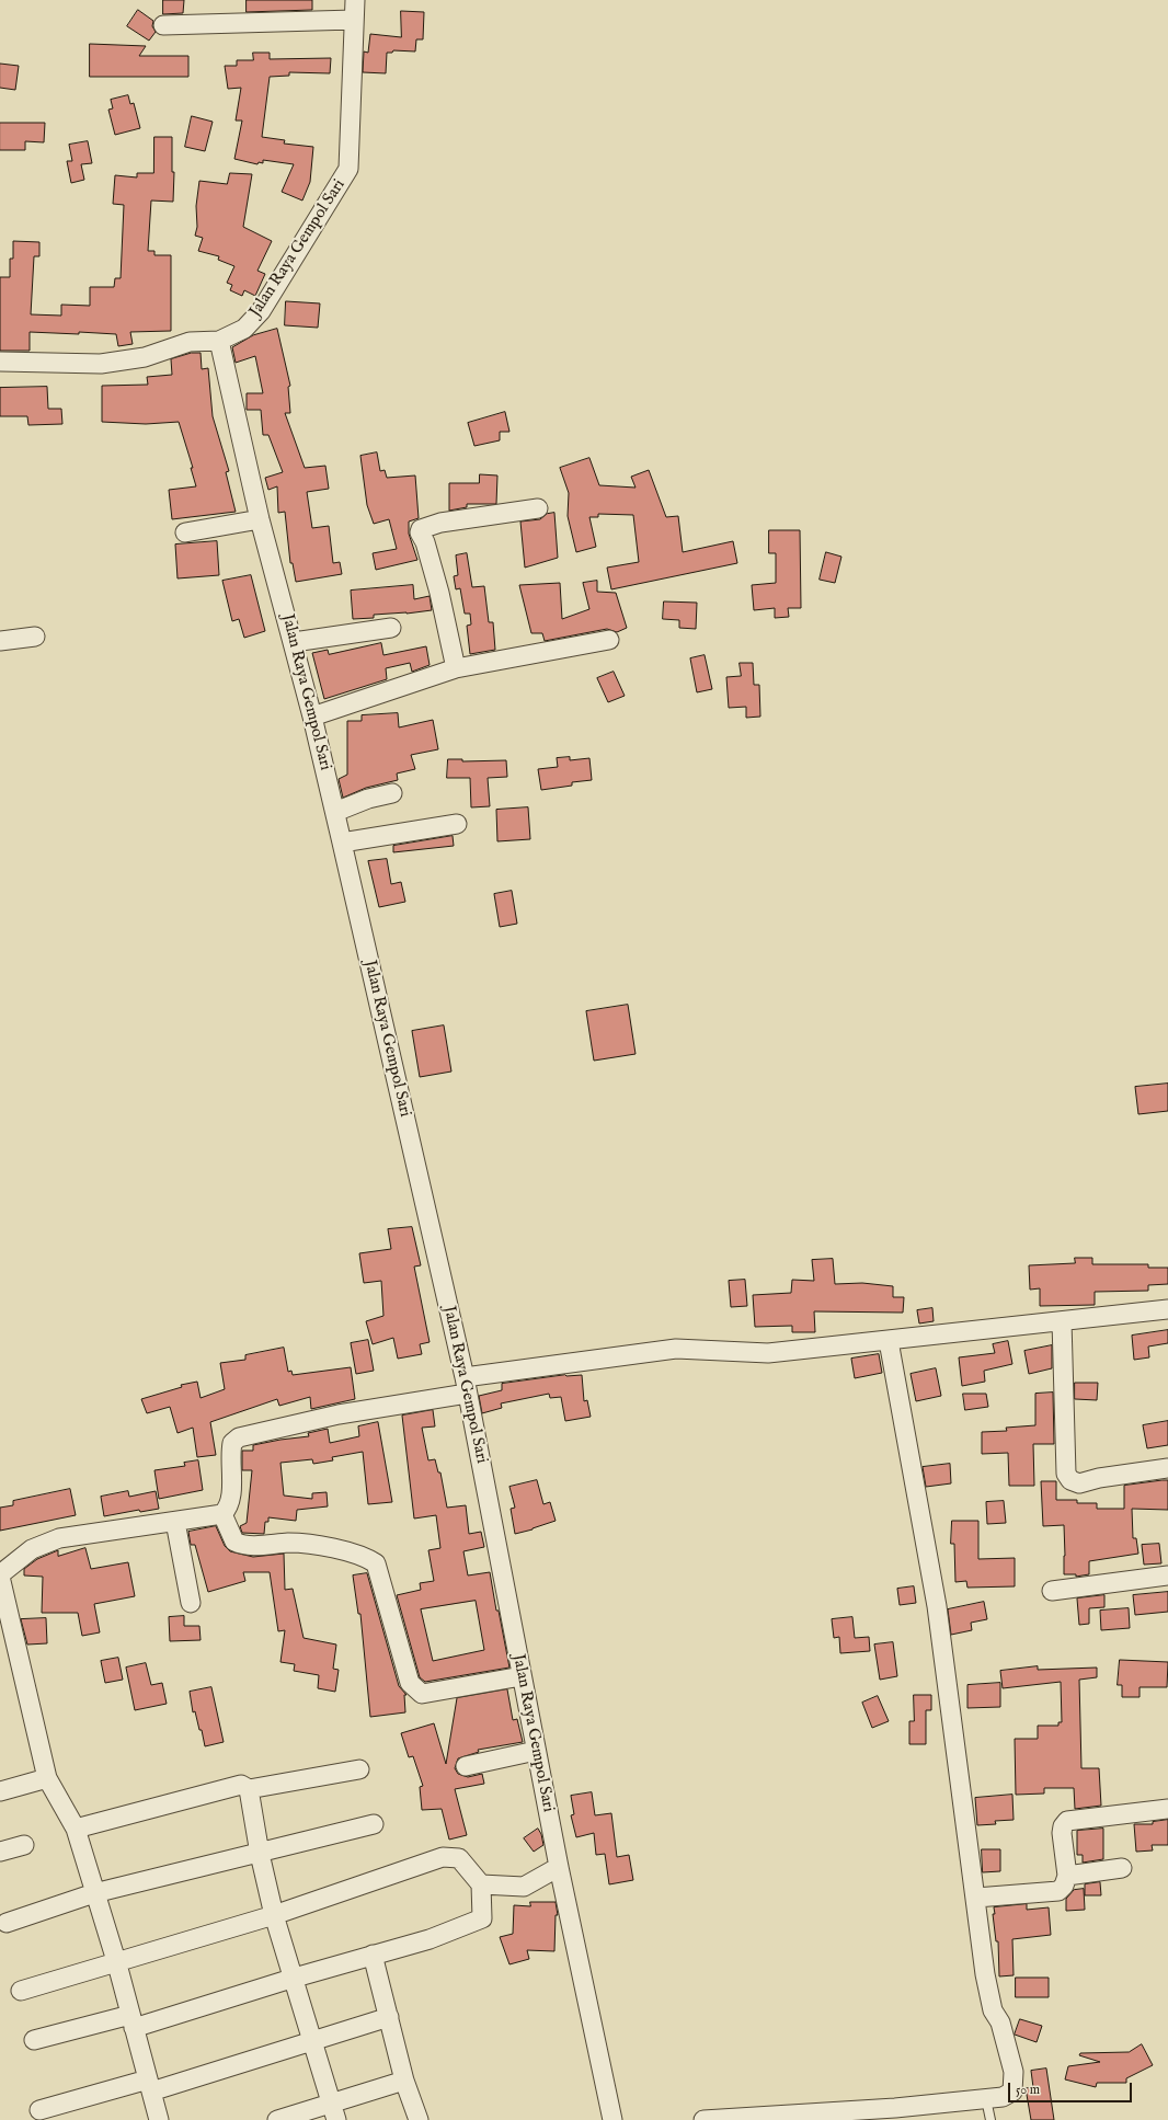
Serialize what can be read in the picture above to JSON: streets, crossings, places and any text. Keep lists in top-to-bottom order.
{
  "streets": {
    "street": ["Jalan Raya Gempol Sari"]
  },
  "scale_bar": "50 m"
}
